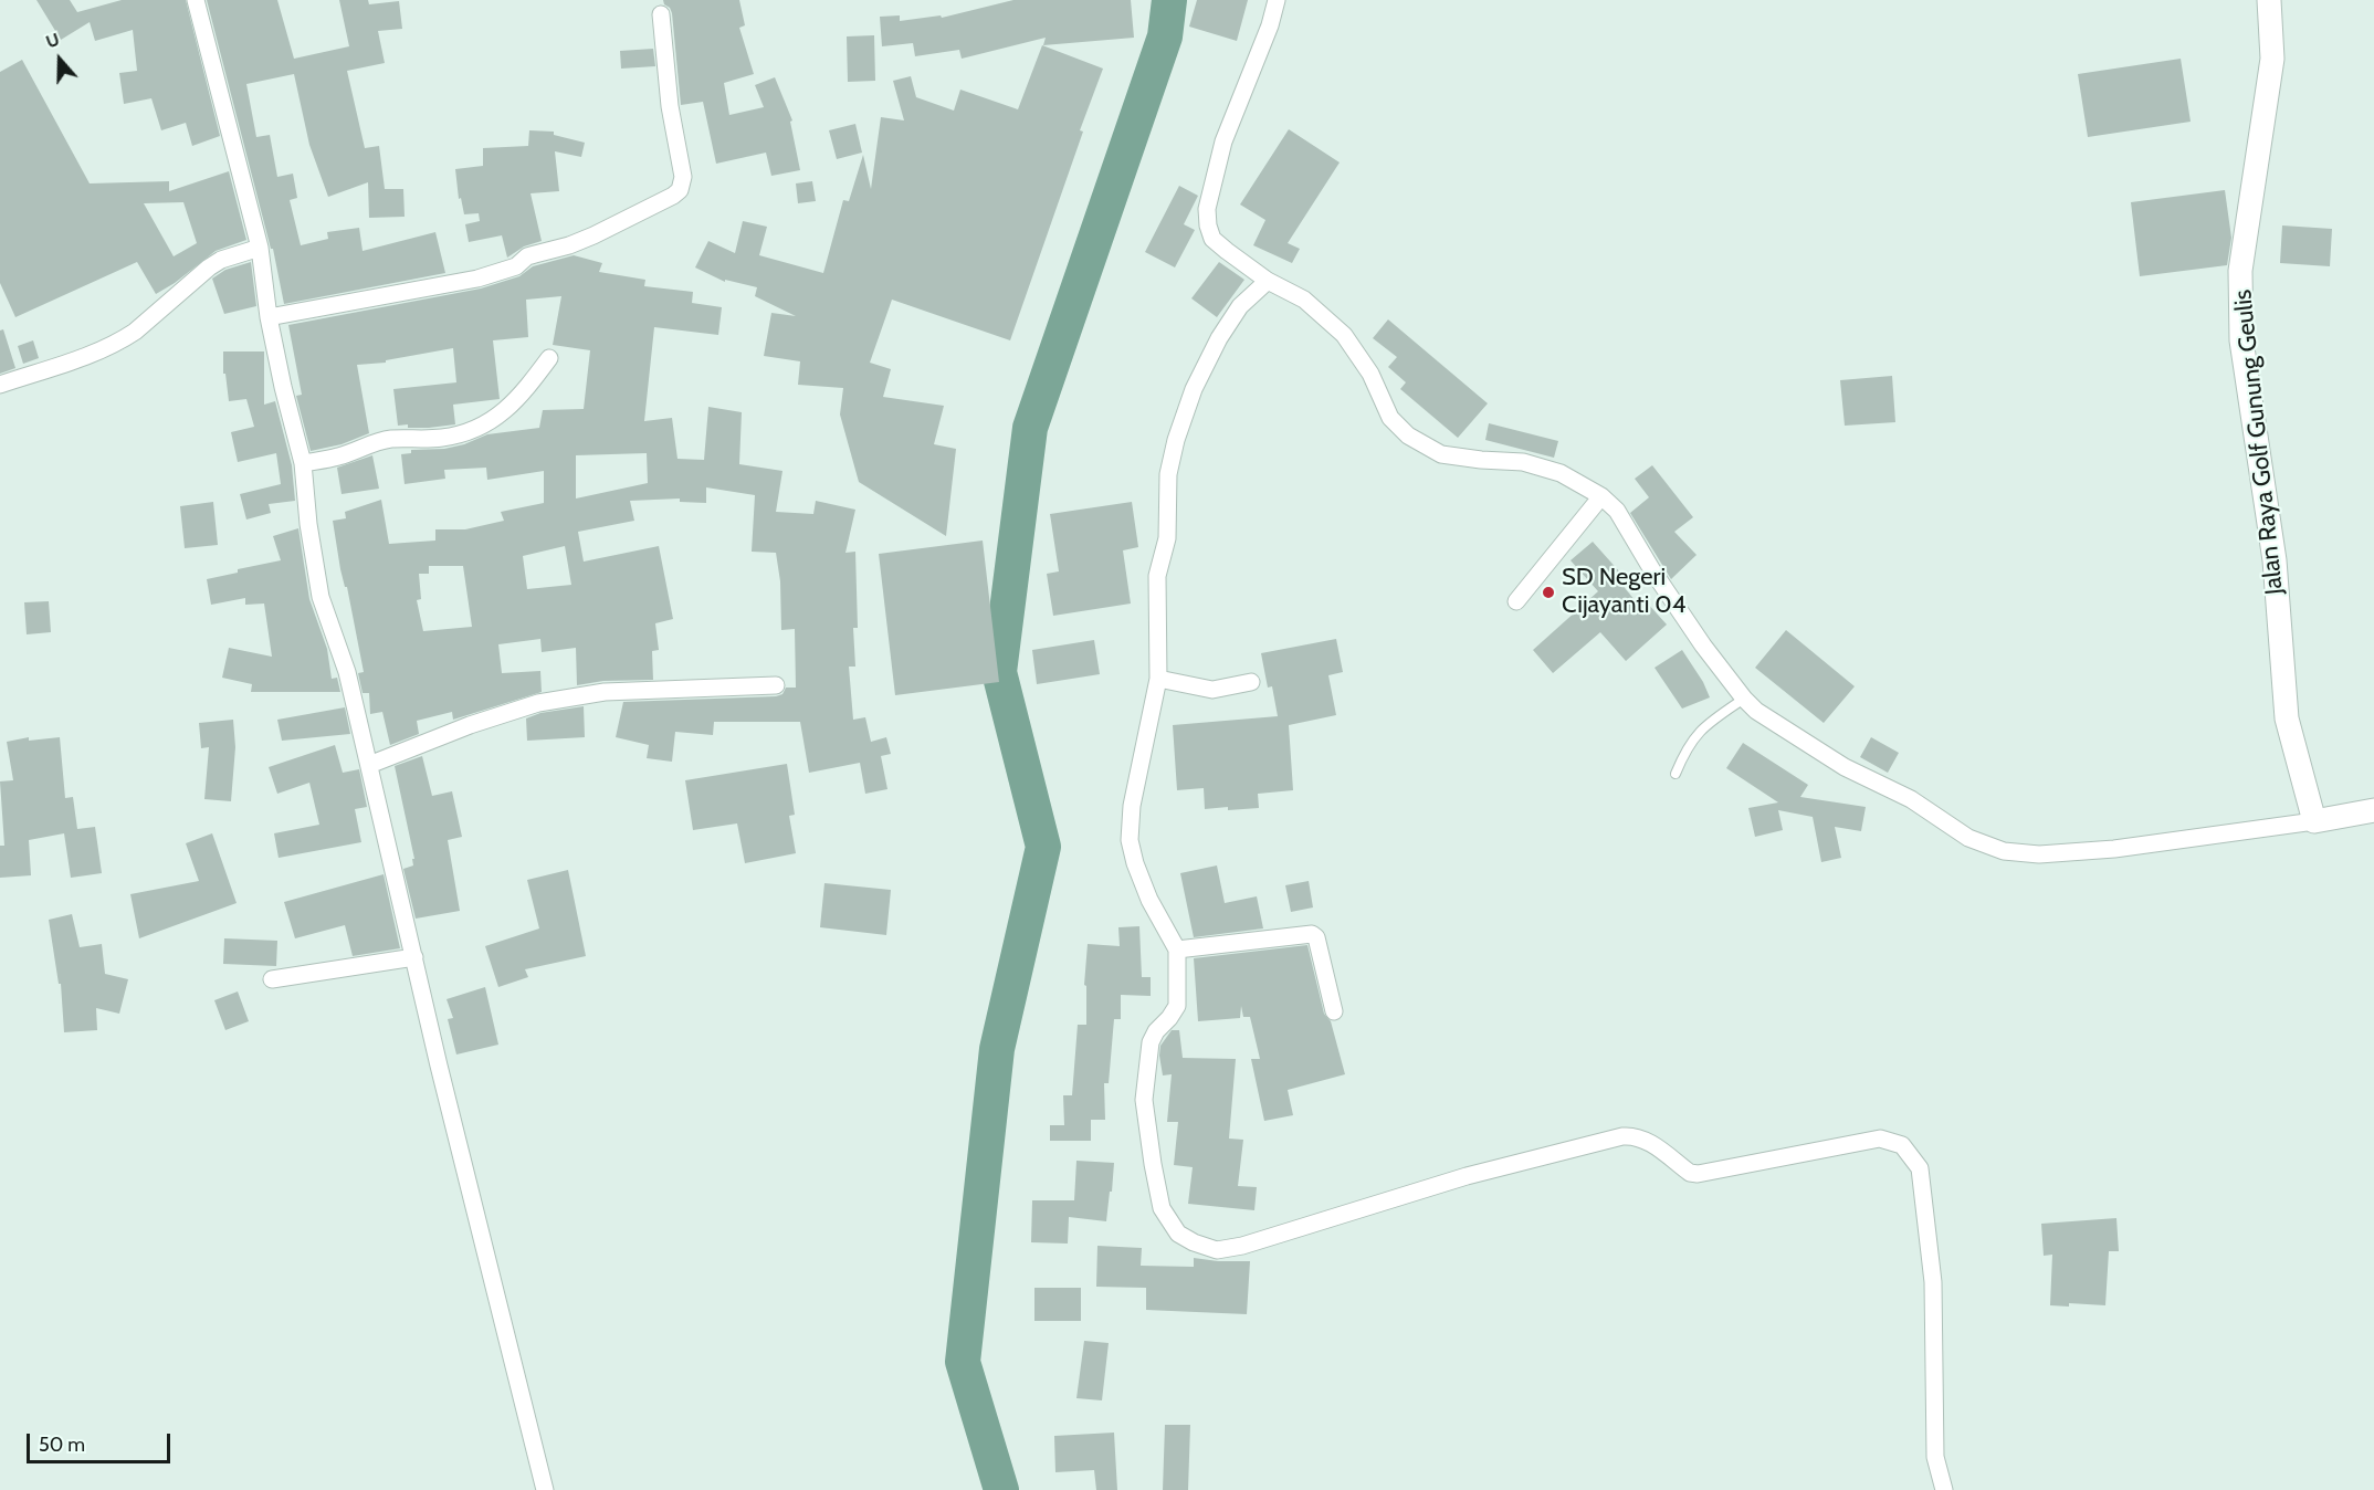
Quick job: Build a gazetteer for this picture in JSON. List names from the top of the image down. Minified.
{"streets":{"main road":["Jalan Raya Golf Gunung Geulis"]},"places":["SD Negeri Cijayanti 04"],"scale_bar":"50 m","north":"top"}
